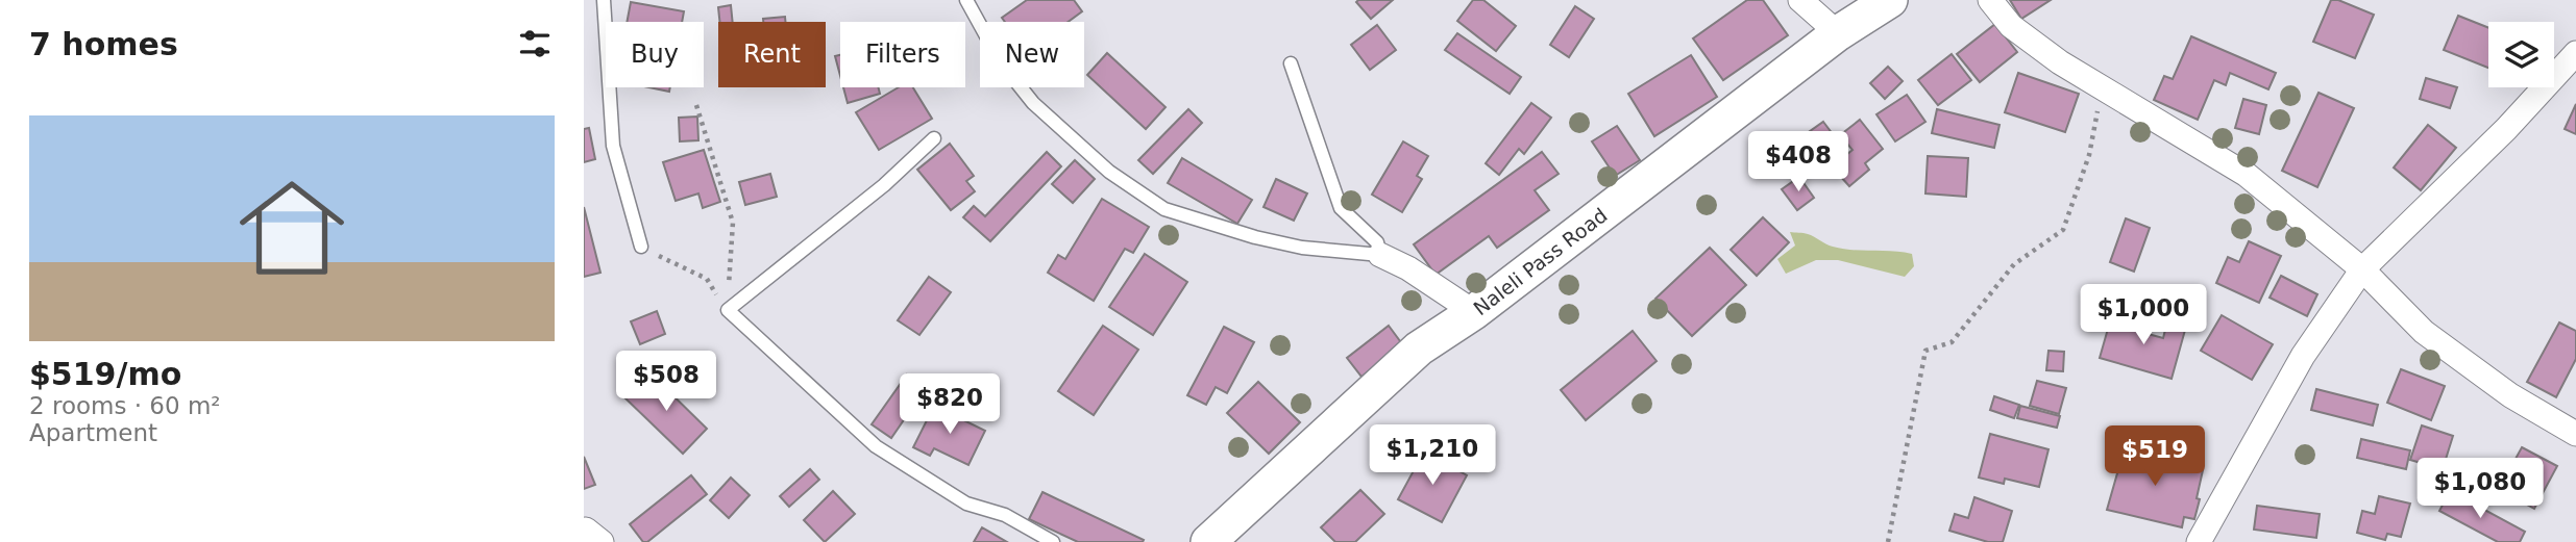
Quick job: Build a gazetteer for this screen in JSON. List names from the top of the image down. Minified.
{"streets":{"main road":["Naleli Pass Road"]},"page":{"heading":"7 homes","chip":["Buy","Rent","Filters","New"],"list":[{"name":"$519/mo","note":"2 rooms · 60 m² · Apartment"}],"price":["$408","$1,000","$508","$820","$1,210","$519","$1,080"]}}
